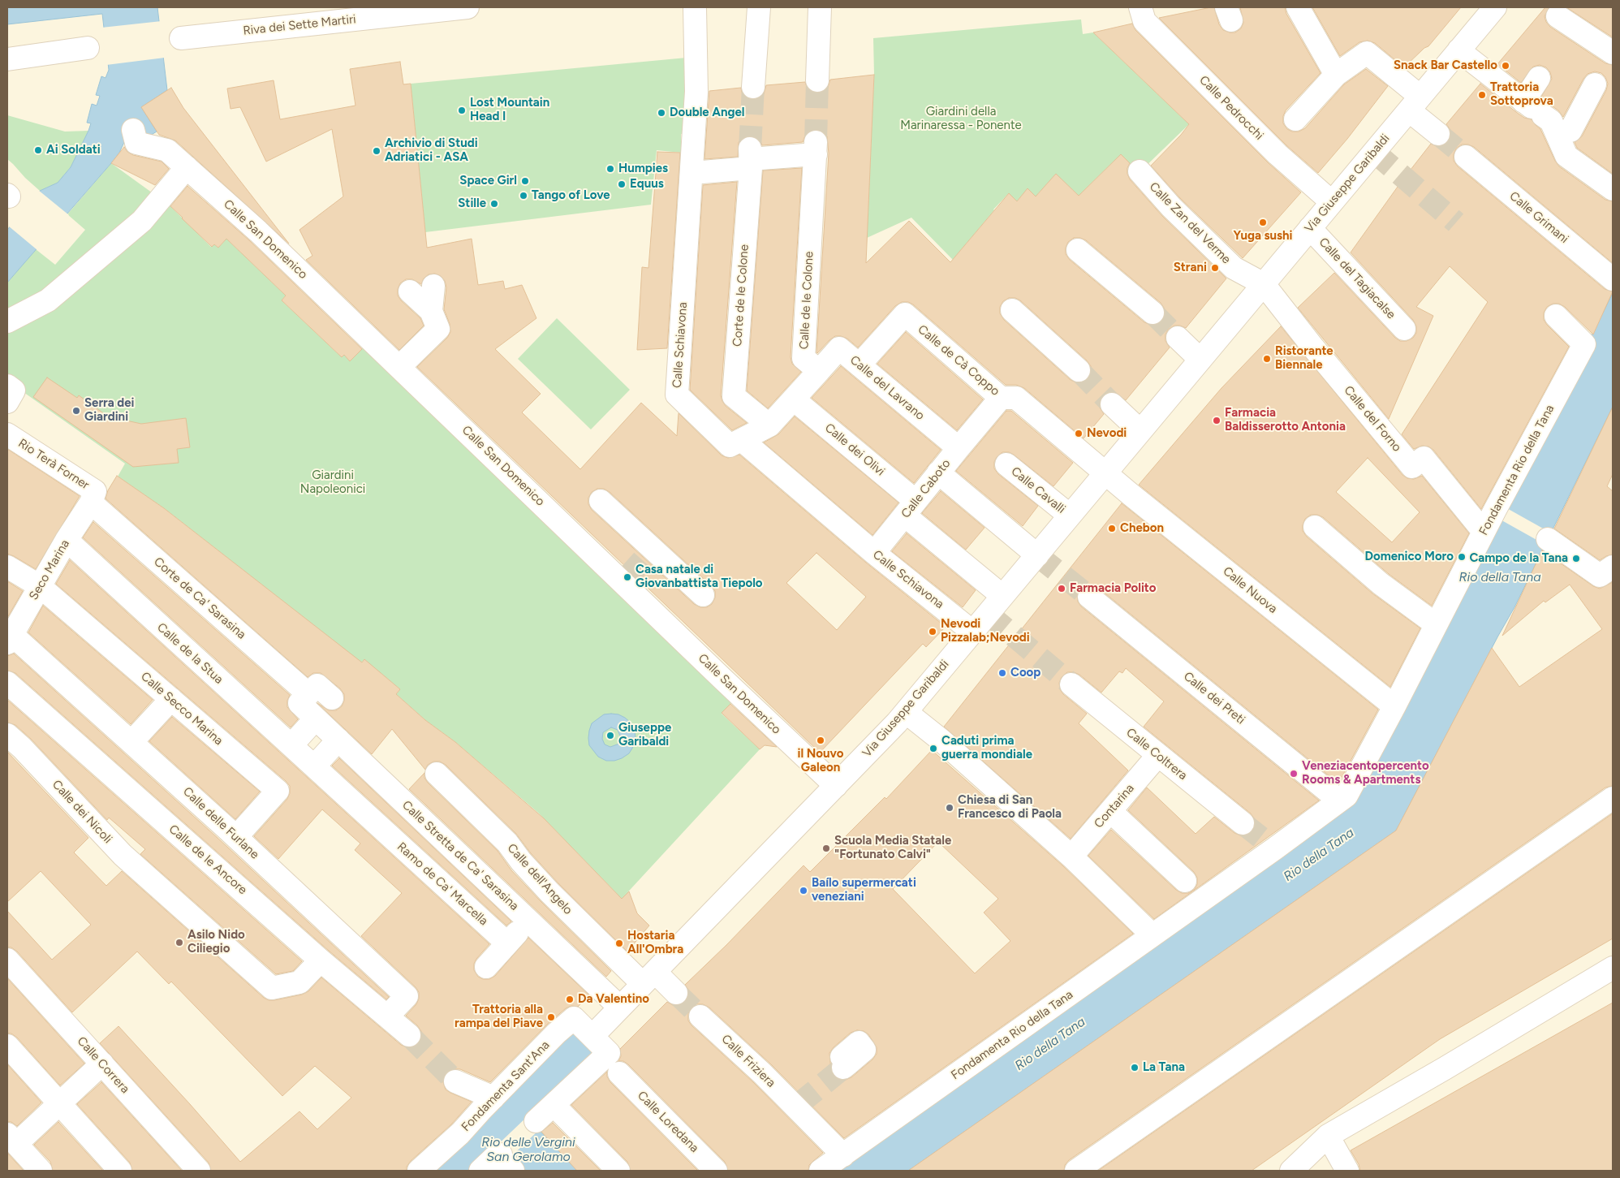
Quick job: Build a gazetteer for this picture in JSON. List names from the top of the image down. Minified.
{"streets":{"street":["Riva dei Sette Martiri","Calle Pedrocchi","Via Giuseppe Garibaldi","Calle Grimani","Calle Zan del Verme","Calle San Domenico","Calle del Tagiacalse","Corte de le Colone","Calle de le Colone","Calle Schiavona","Calle de Cà Coppo","Calle del Lavrano","Calle del Forno","Calle dei Olivi","Rio Terà Forner","Fondamenta Rio della Tana","Calle Caboto","Calle Cavalli","Seco Marina","Calle Nuova","Corte de Ca' Sarasina","Calle de la Stua","Calle dei Preti","Calle Secco Marina","Calle Coltrera","Contarina","Calle dei Nicoli","Calle delle Furlane","Calle Stretta de Ca' Sarasina","Calle de le Ancore","Calle dell'Angelo","Ramo de Ca' Marcella","Calle Friziera","Calle Correra","Fondamenta Sant'Ana","Calle Loredana"]},"crossings":[["Calle Pedrocchi","Via Giuseppe Garibaldi"],["Via Giuseppe Garibaldi","Calle Zan del Verme"],["Via Giuseppe Garibaldi","Calle San Domenico"],["Via Giuseppe Garibaldi","Calle del Tagiacalse"],["Via Giuseppe Garibaldi","Calle Schiavona"],["Via Giuseppe Garibaldi","Calle de Cà Coppo"],["Via Giuseppe Garibaldi","Calle del Forno"],["Via Giuseppe Garibaldi","Calle dei Olivi"],["Via Giuseppe Garibaldi","Calle Cavalli"],["Via Giuseppe Garibaldi","Calle Nuova"],["Via Giuseppe Garibaldi","Calle Stretta de Ca' Sarasina"],["Via Giuseppe Garibaldi","Calle dell'Angelo"],["Via Giuseppe Garibaldi","Fondamenta Sant'Ana"],["Calle Zan del Verme","Calle del Forno"],["Corte de le Colone","Calle de le Colone"],["Calle de le Colone","Calle del Lavrano"],["Calle Schiavona","Calle Caboto"],["Calle de Cà Coppo","Calle del Lavrano"],["Calle de Cà Coppo","Calle Caboto"],["Calle de Cà Coppo","Calle Nuova"],["Calle del Lavrano","Calle Caboto"],["Calle del Forno","Fondamenta Rio della Tana"],["Calle dei Olivi","Calle Caboto"],["Rio Terà Forner","Seco Marina"],["Rio Terà Forner","Corte de Ca' Sarasina"],["Fondamenta Rio della Tana","Calle Nuova"],["Fondamenta Rio della Tana","Calle dei Preti"],["Fondamenta Rio della Tana","Calle Friziera"],["Seco Marina","Corte de Ca' Sarasina"],["Seco Marina","Calle de la Stua"],["Seco Marina","Calle Secco Marina"],["Seco Marina","Calle delle Furlane"],["Corte de Ca' Sarasina","Calle Stretta de Ca' Sarasina"],["Calle de la Stua","Ramo de Ca' Marcella"],["Calle Secco Marina","Calle delle Furlane"],["Calle Coltrera","Contarina"],["Calle dei Nicoli","Calle de le Ancore"],["Calle delle Furlane","Calle de le Ancore"]],"water":["Rio della Tana","Rio delle Vergini San Gerolamo"],"parks":["Giardini della Marinaressa - Ponente","Giardini Napoleonici"],"places":["Snack Bar Castello","Trattoria Sottoprova","Lost Mountain Head I","Double Angel","Ai Soldati","Archivio di Studi Adriatici - ASA","Humpies","Space Girl","Equus","Tango of Love","Stille","Yuga sushi","Strani","Ristorante Biennale","Serra dei Giardini","Farmacia Baldisserotto Antonia","Nevodi","Chebon","Domenico Moro","Campo de la Tana","Casa natale di Giovanbattista Tiepolo","Farmacia Polito","Nevodi Pizzalab;Nevodi","Coop","Giuseppe Garibaldi","il Nouvo Galeon","Caduti prima guerra mondiale","Veneziacentopercento Rooms & Apartments","Chiesa di San Francesco di Paola","Scuola Media Statale \"Fortunato Calvi\"","Baílo supermercati veneziani","Asilo Nido Ciliegio","Hostaria All'Ombra","Da Valentino","Trattoria alla rampa del Piave","La Tana"]}
